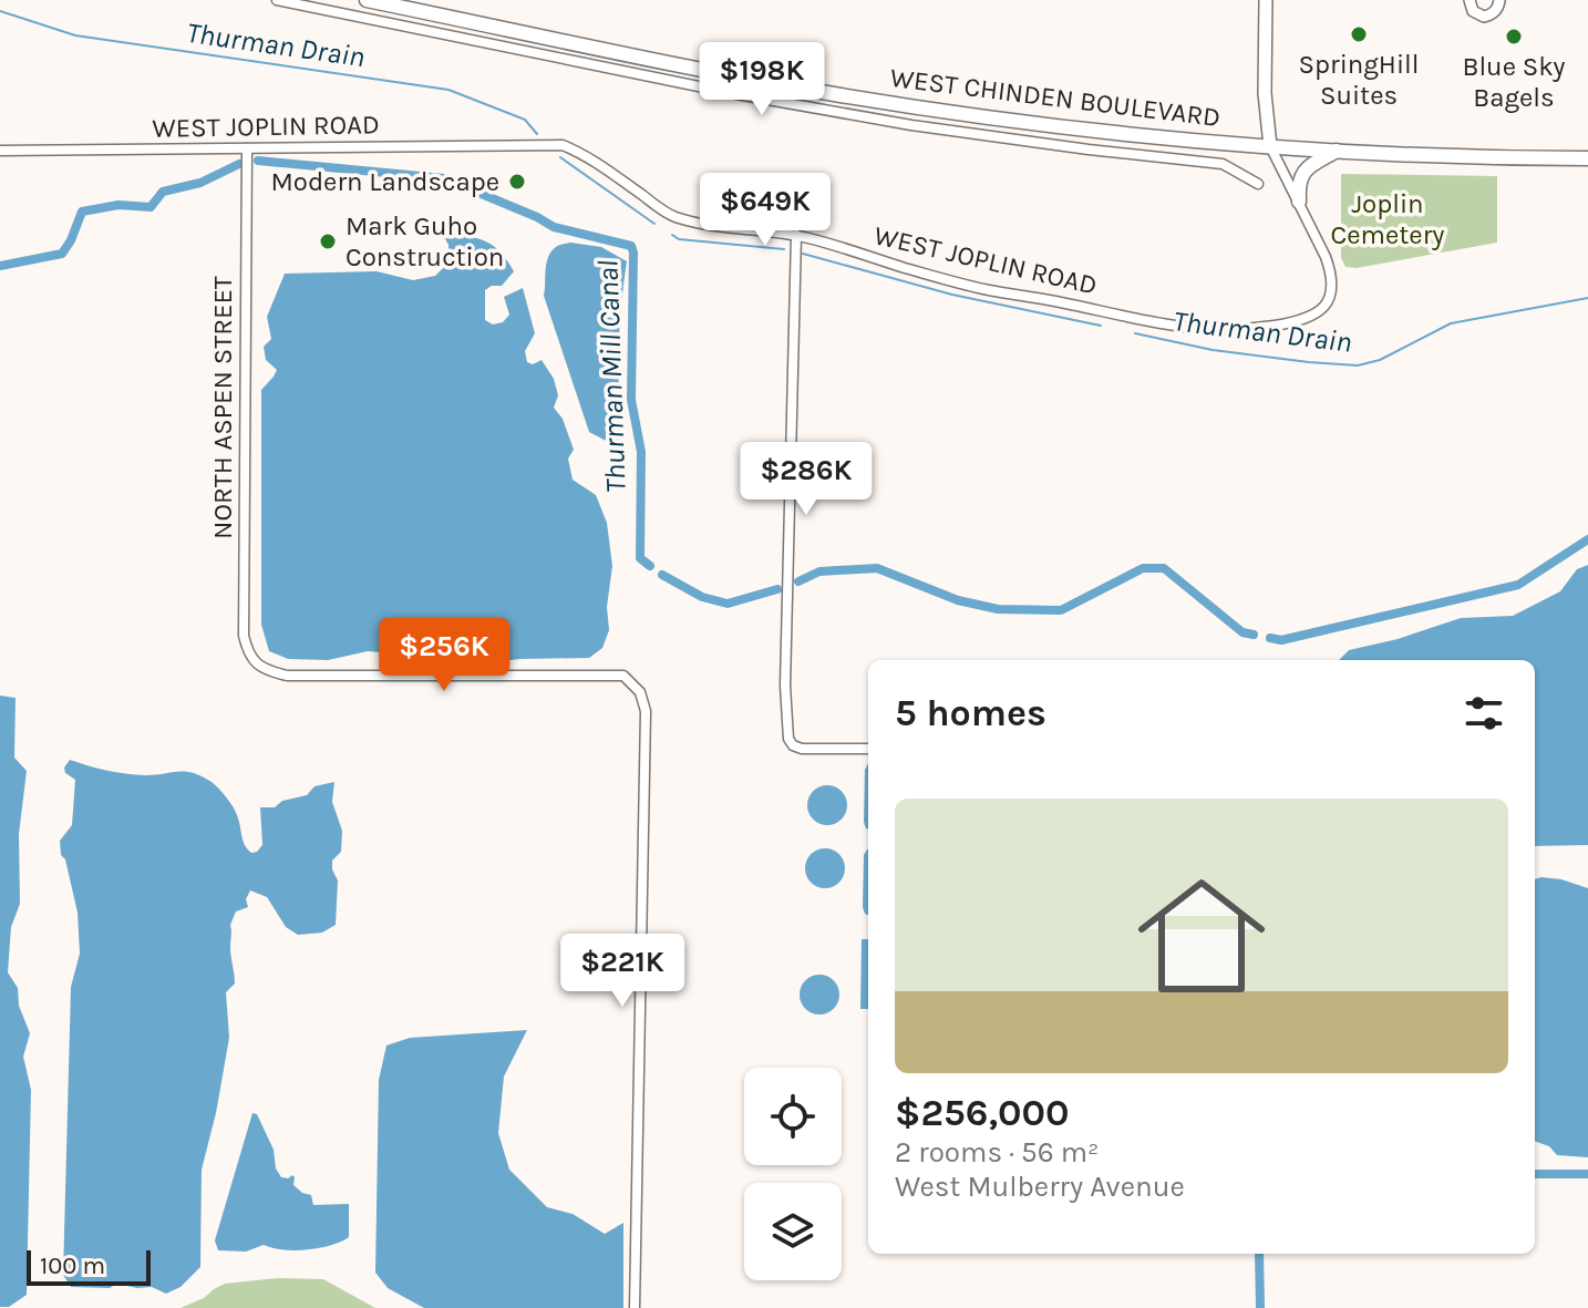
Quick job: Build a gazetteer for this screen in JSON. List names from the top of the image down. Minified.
{"streets":{"main road":["WEST CHINDEN BOULEVARD"],"street":["WEST JOPLIN ROAD","NORTH ASPEN STREET"]},"crossings":[["WEST CHINDEN BOULEVARD","WEST JOPLIN ROAD"],["WEST JOPLIN ROAD","NORTH ASPEN STREET"]],"water":["Thurman Drain","Thurman Mill Canal"],"parks":["Joplin Cemetery"],"places":["SpringHill Suites","Blue Sky Bagels","Modern Landscape","Mark Guho Construction"],"scale_bar":"100 m","page":{"price":["$198K","$649K","$286K","$256K","$221K"],"heading":"5 homes","list":[{"name":"$256,000","note":"2 rooms · 56 m² · West Mulberry Avenue"}],"scale":"100 m"}}
